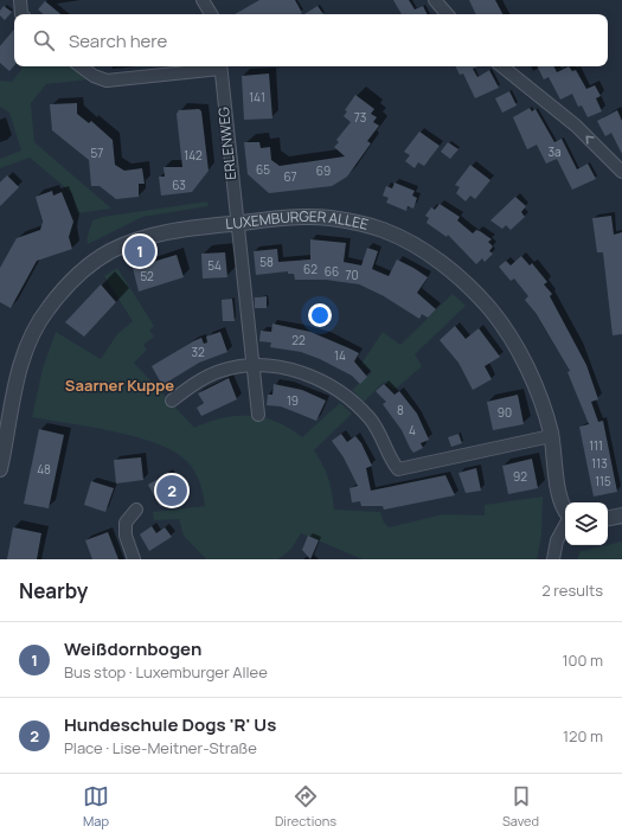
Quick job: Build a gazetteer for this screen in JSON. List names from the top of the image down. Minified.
{"streets":{"street":["ERLENWEG","LUXEMBURGER ALLEE"]},"crossings":[["ERLENWEG","LUXEMBURGER ALLEE"]],"districts":["Saarner Kuppe"],"house_numbers":["141","73","3a","57","142","65","69","67","63","58","54","62","66","70","52","22","32","14","19","8","90","4","111","113","48","92","115"],"page":{"search":"Search here","pins":["1","2"],"heading":["Nearby","2 results"],"list":[{"mark":"1","name":"Weißdornbogen","note":"Bus stop · Luxemburger Allee","value":"100 m"},{"mark":"2","name":"Hundeschule Dogs 'R' Us","note":"Place · Lise-Meitner-Straße","value":"120 m"}],"nav":["Map","Directions","Saved"]}}
